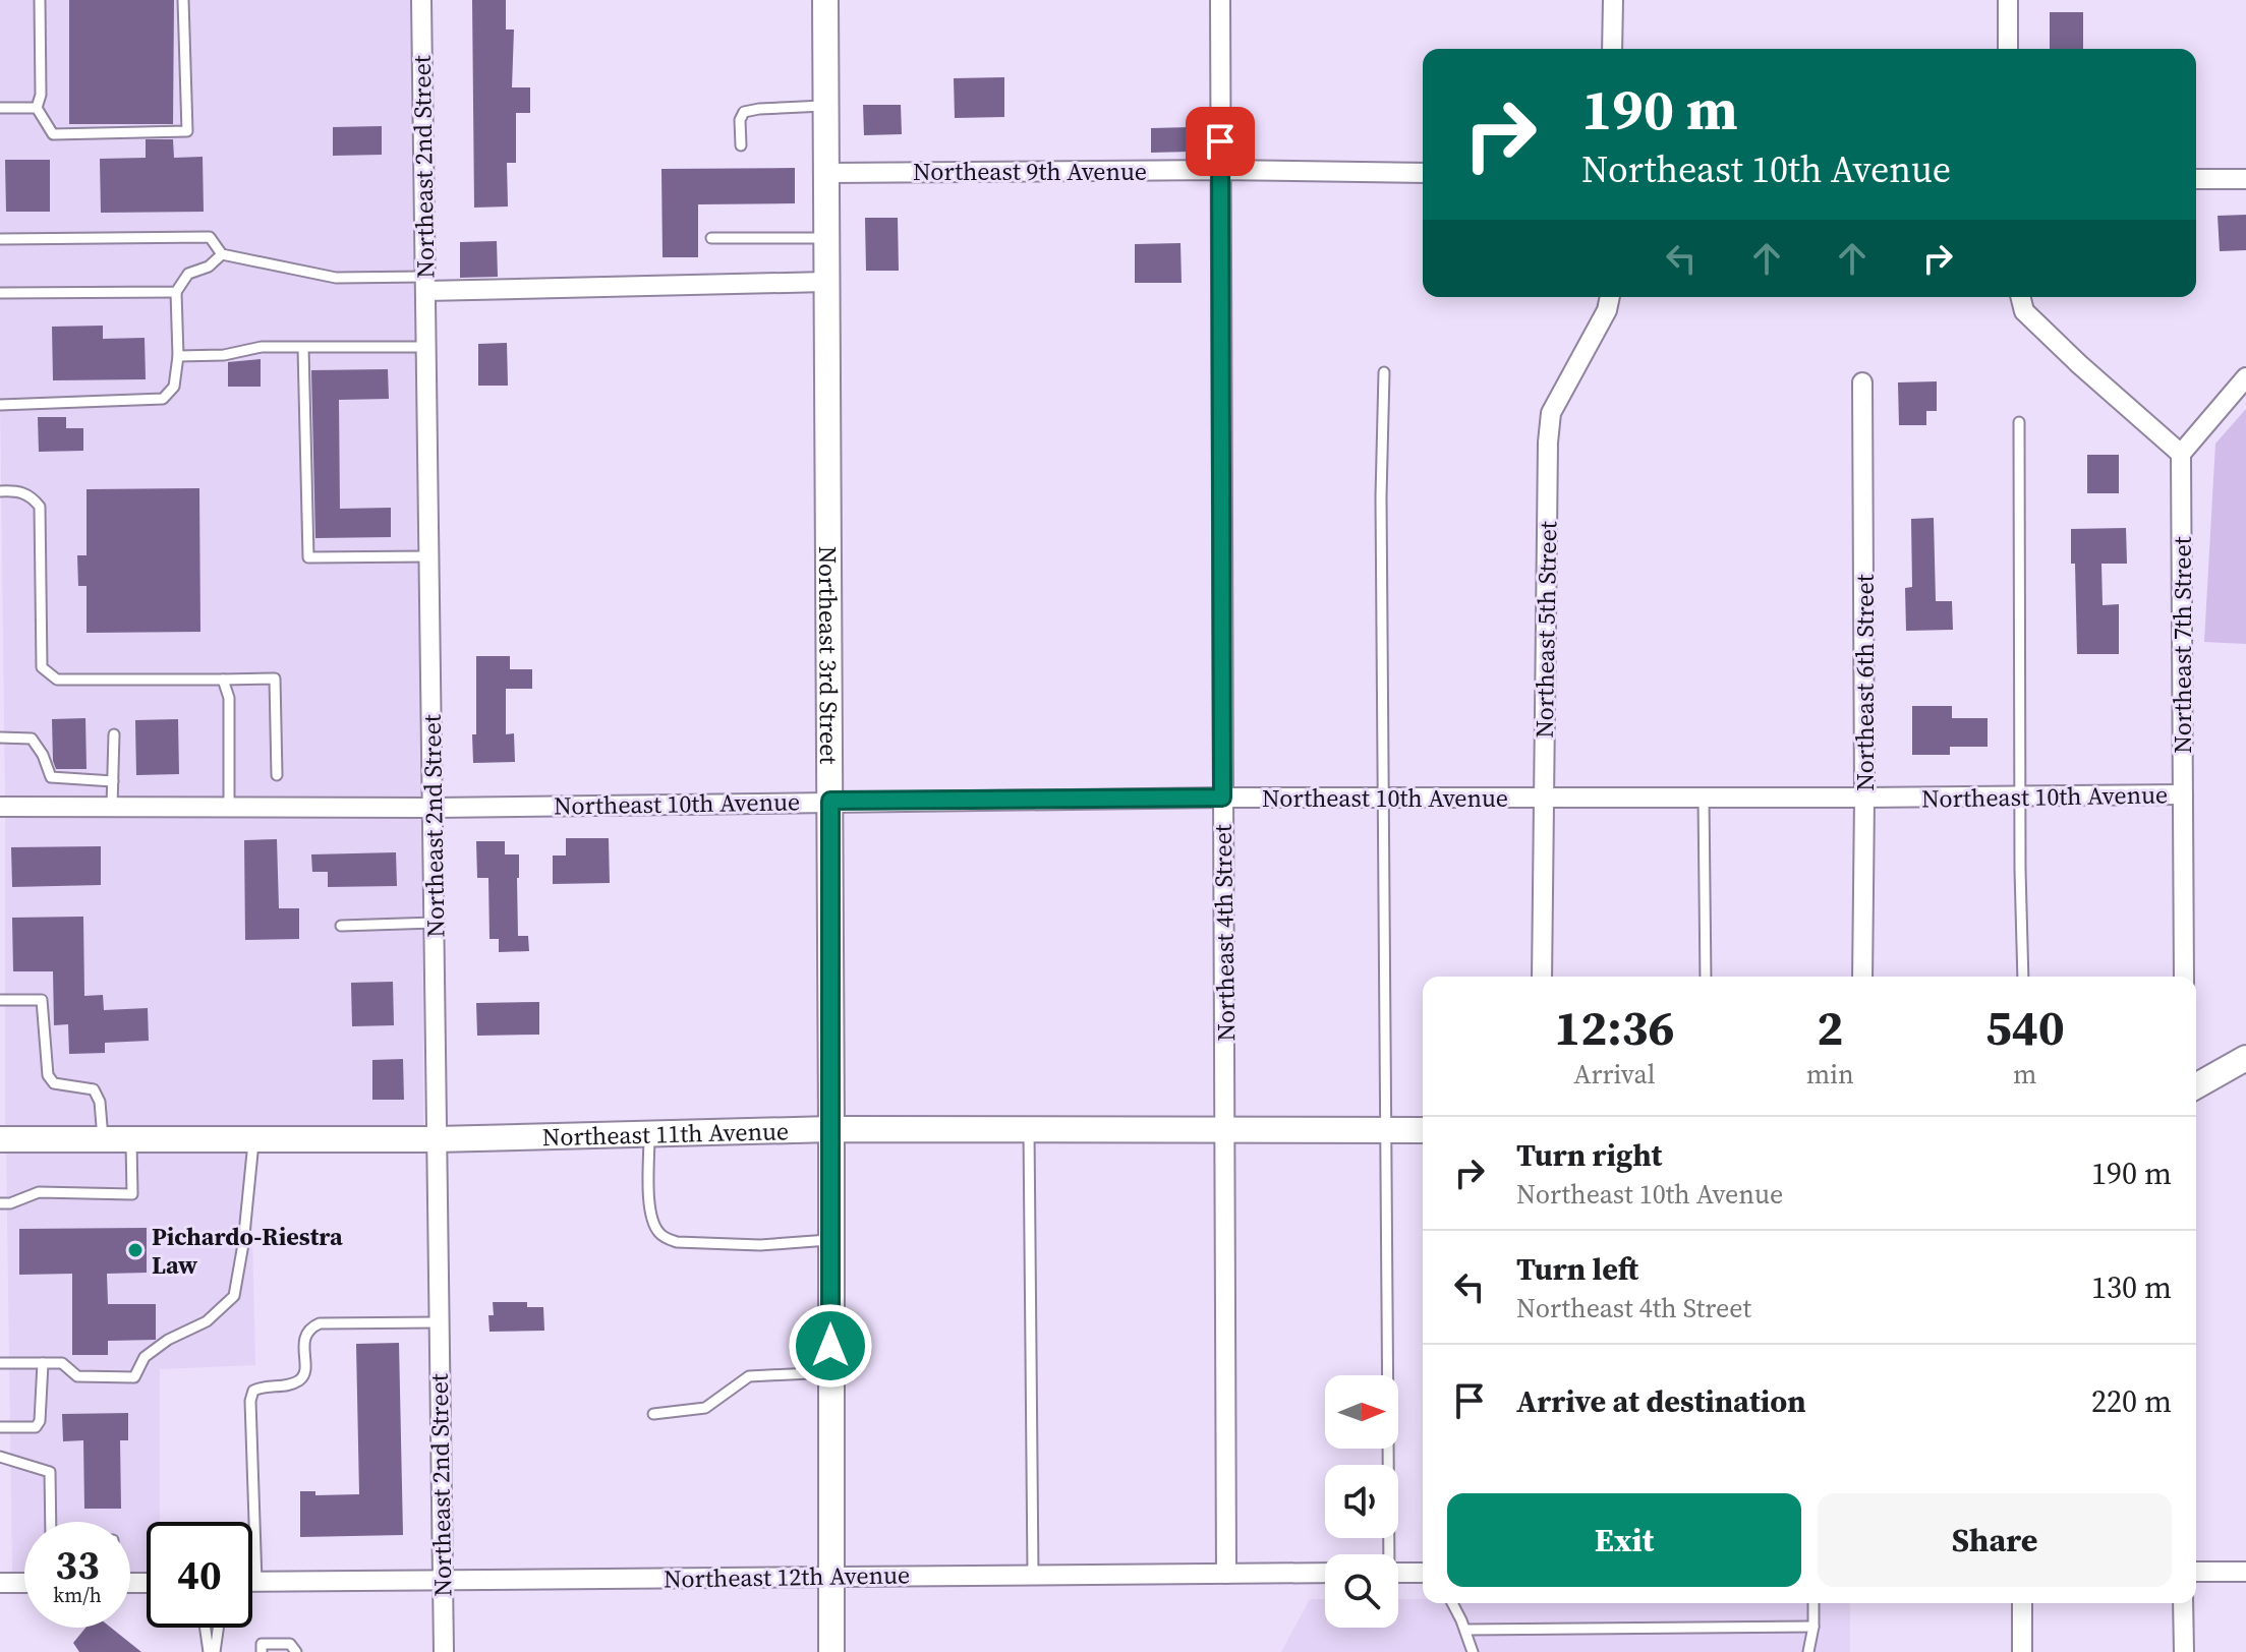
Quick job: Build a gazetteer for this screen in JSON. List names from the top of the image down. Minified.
{"streets":{"street":["Northeast 2nd Street","Northeast 9th Avenue","Northeast 5th Street","Northeast 7th Street","Northeast 3rd Street","Northeast 6th Street","Northeast 10th Avenue","Northeast 4th Street","Northeast 11th Avenue","Northeast 12th Avenue"]},"crossings":[["Northeast 2nd Street","Northeast 10th Avenue"],["Northeast 2nd Street","Northeast 11th Avenue"],["Northeast 2nd Street","Northeast 12th Avenue"],["Northeast 9th Avenue","Northeast 3rd Street"],["Northeast 9th Avenue","Northeast 4th Street"],["Northeast 5th Street","Northeast 10th Avenue"],["Northeast 7th Street","Northeast 10th Avenue"],["Northeast 3rd Street","Northeast 10th Avenue"],["Northeast 3rd Street","Northeast 11th Avenue"],["Northeast 3rd Street","Northeast 12th Avenue"],["Northeast 6th Street","Northeast 10th Avenue"],["Northeast 10th Avenue","Northeast 4th Street"],["Northeast 4th Street","Northeast 11th Avenue"],["Northeast 4th Street","Northeast 12th Avenue"]],"places":["Pichardo-Riestra Law"],"north":"right","page":{"turn":["190 m","Northeast 10th Avenue"],"eta":["12:36","Arrival","2","min","540","m"],"list":[{"name":"Turn right","note":"Northeast 10th Avenue","value":"190 m"},{"name":"Turn left","note":"Northeast 4th Street","value":"130 m"},{"name":"Arrive at destination","value":"220 m"}],"buttons":["Exit","Share"],"speed":"33 km/h","limit":"40"}}
